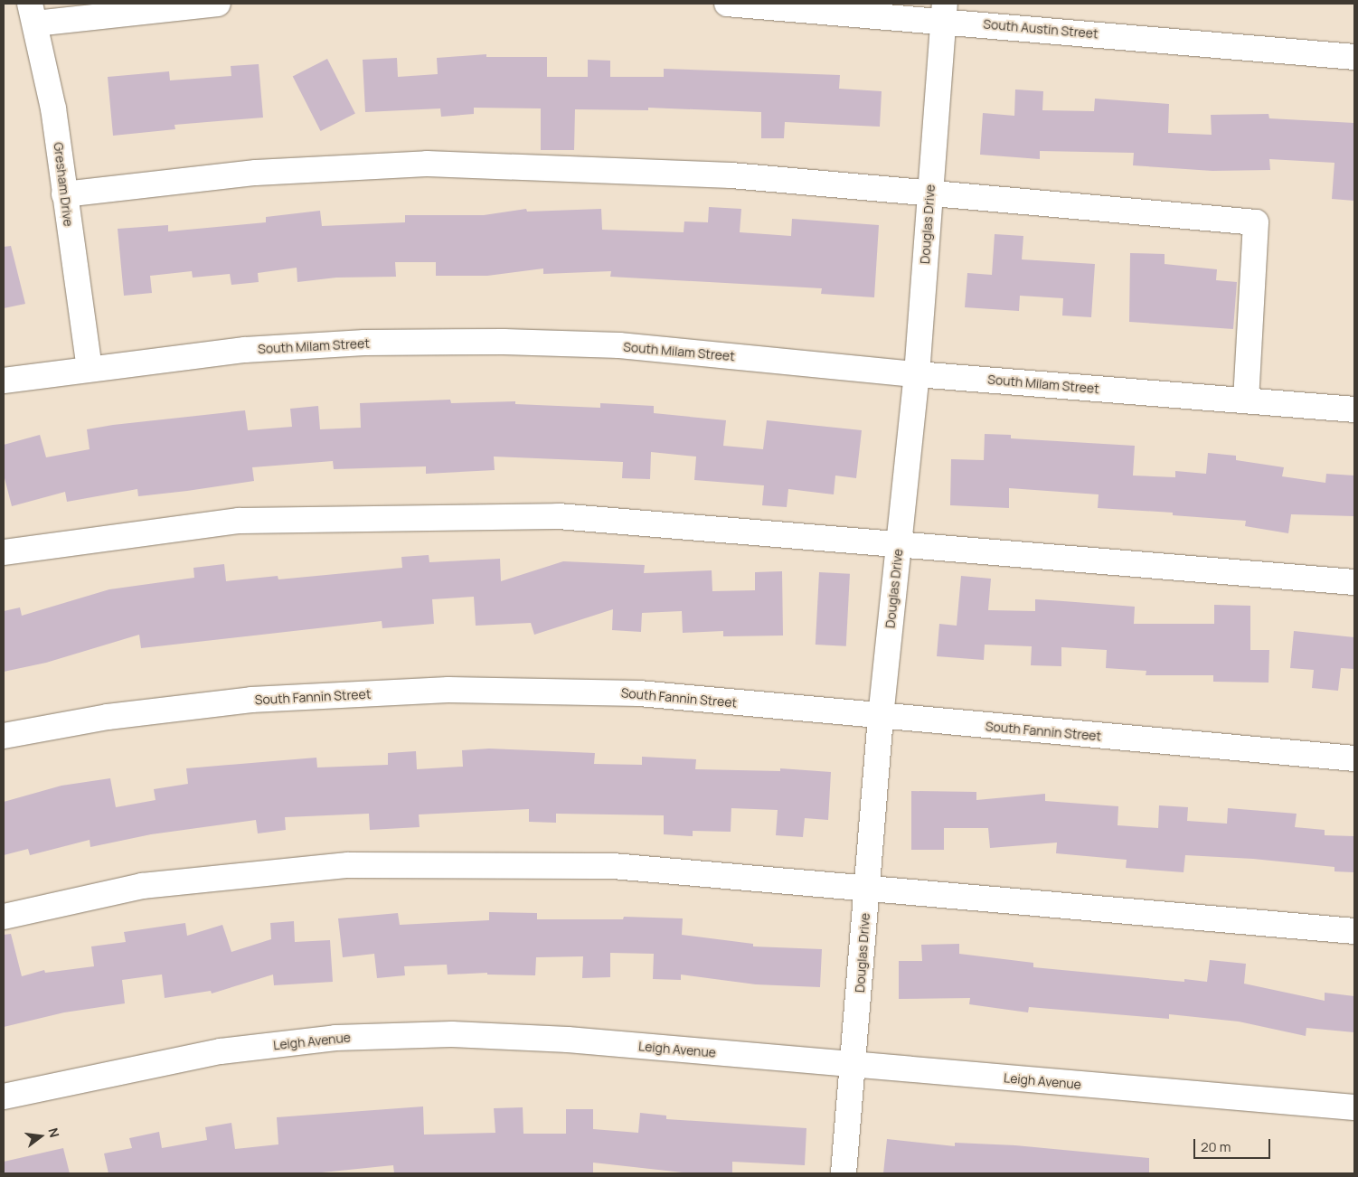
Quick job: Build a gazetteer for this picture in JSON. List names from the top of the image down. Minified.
{"streets":{"street":["South Austin Street","Gresham Drive","Douglas Drive","South Milam Street","South Fannin Street","Leigh Avenue"]},"crossings":[["South Austin Street","Douglas Drive"],["Gresham Drive","South Milam Street"],["Douglas Drive","South Milam Street"],["Douglas Drive","South Fannin Street"],["Douglas Drive","Leigh Avenue"]],"scale_bar":"20 m","north":"right"}
